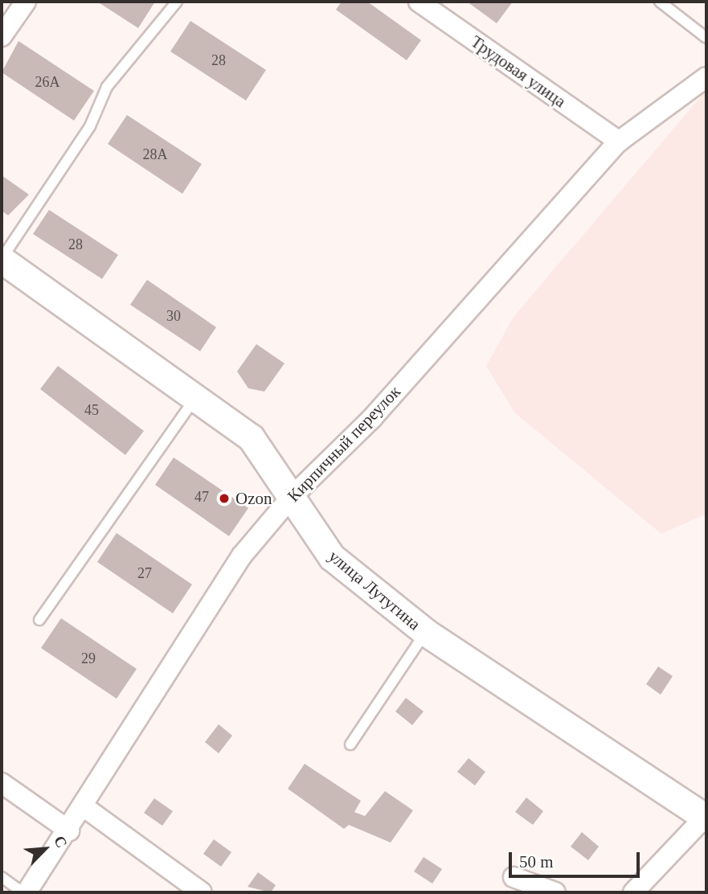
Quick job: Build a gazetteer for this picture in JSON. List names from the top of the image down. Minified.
{"streets":{"main road":["улица Лутугина"],"street":["Трудовая улица","Кирпичный переулок"]},"crossings":[["Трудовая улица","Кирпичный переулок"],["Кирпичный переулок","улица Лутугина"]],"places":["Ozon"],"house_numbers":["28","26А","28А","28","30","45","47","27","29"],"scale_bar":"50 m","north":"top right"}
